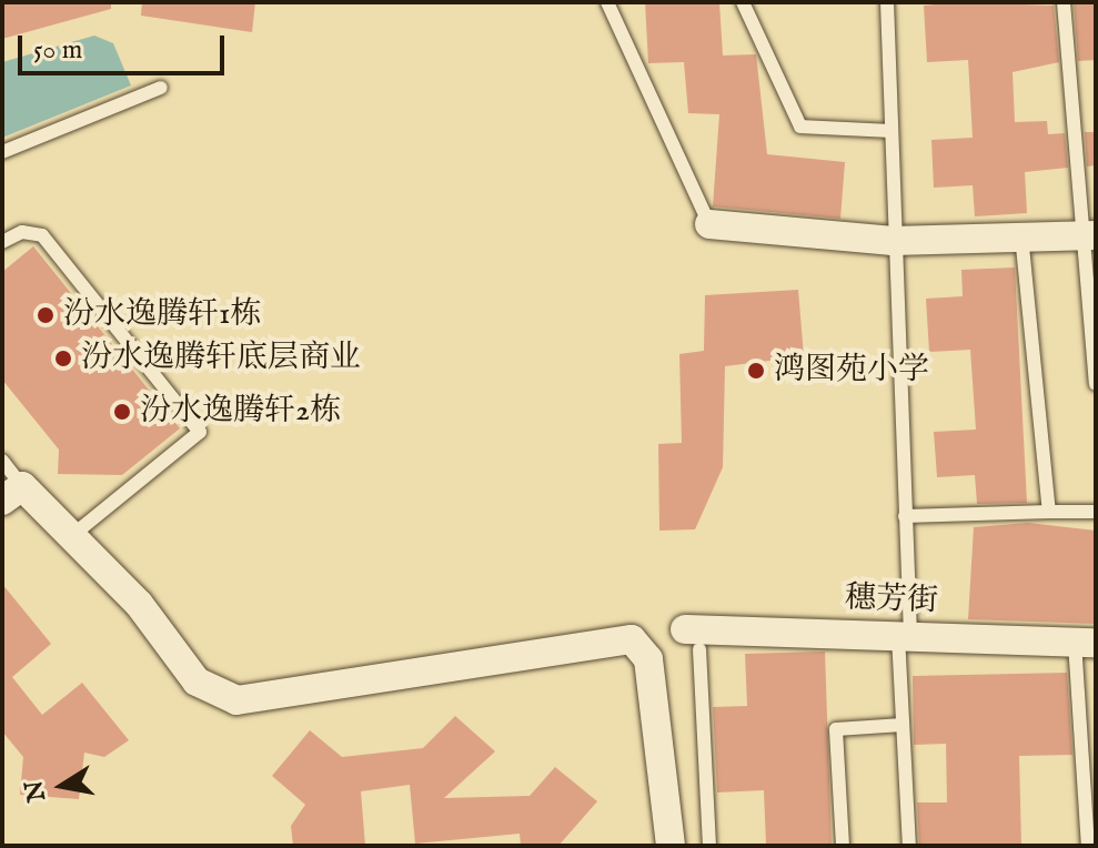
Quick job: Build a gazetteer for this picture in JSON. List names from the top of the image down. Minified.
{"streets":{"street":["穗芳街"]},"places":["汾水逸腾轩1栋","汾水逸腾轩底层商业","鸿图苑小学","汾水逸腾轩2栋"],"scale_bar":"50 m","north":"left"}
